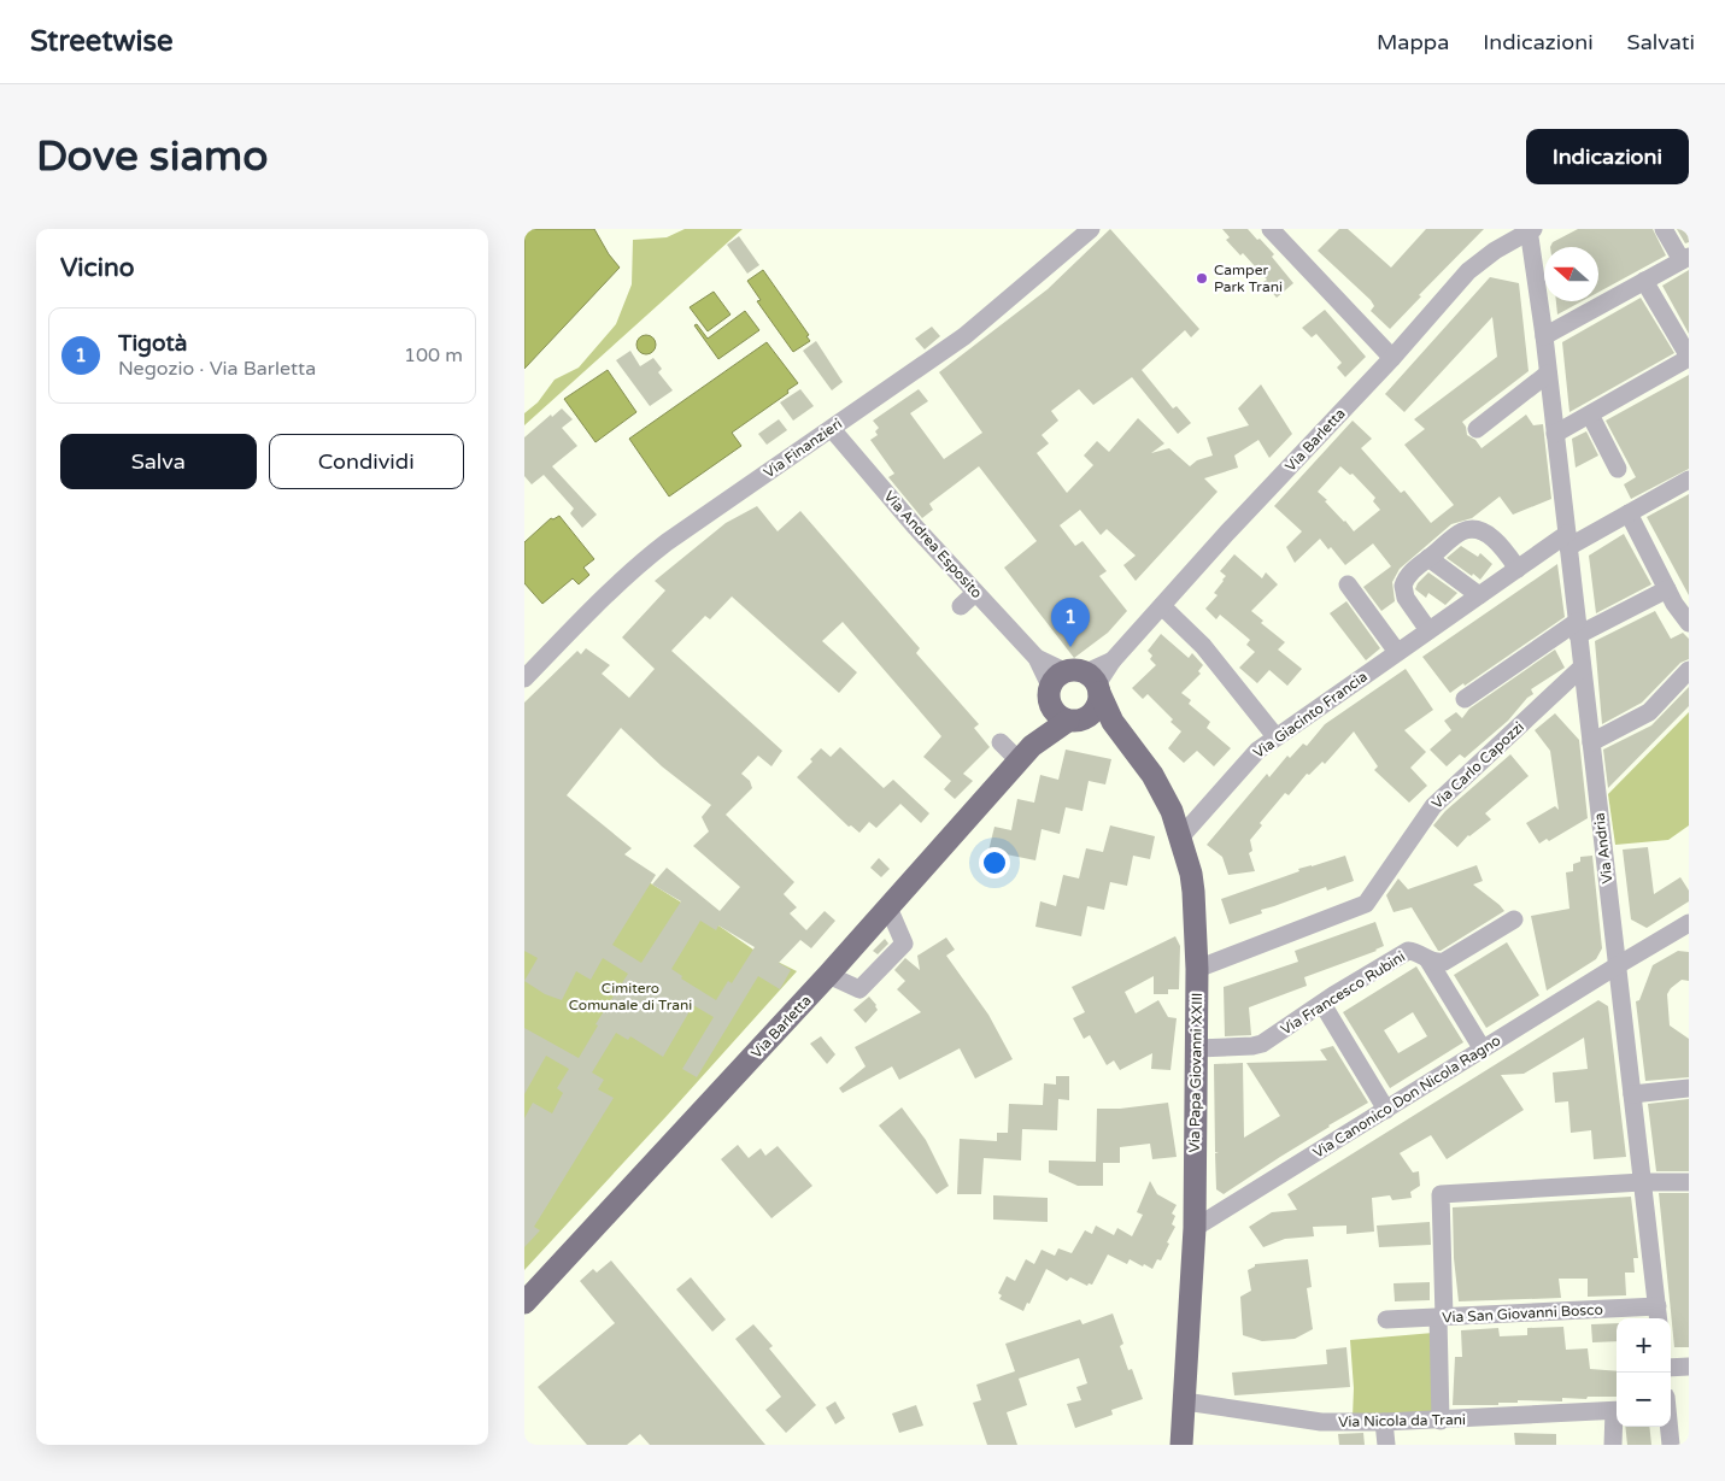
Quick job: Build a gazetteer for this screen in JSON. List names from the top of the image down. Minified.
{"streets":{"main road":["Via Barletta","Via Papa Giovanni XXIII"],"street":["Via Finanzieri","Via Andrea Esposito","Via Giacinto Francia","Via Carlo Capozzi","Via Andria","Via Francesco Rubini","Via Canonico Don Nicola Ragno","Via San Giovanni Bosco","Via Nicola da Trani"]},"crossings":[["Via Barletta","Via Andrea Esposito"],["Via Barletta","Via Andria"],["Via Barletta","Via Papa Giovanni XXIII"],["Via Finanzieri","Via Andrea Esposito"],["Via Andrea Esposito","Via Papa Giovanni XXIII"],["Via Giacinto Francia","Via Andria"],["Via Giacinto Francia","Via Papa Giovanni XXIII"],["Via Carlo Capozzi","Via Andria"],["Via Carlo Capozzi","Via Papa Giovanni XXIII"],["Via Andria","Via Canonico Don Nicola Ragno"],["Via Andria","Via San Giovanni Bosco"],["Via Francesco Rubini","Via Papa Giovanni XXIII"],["Via Papa Giovanni XXIII","Via Canonico Don Nicola Ragno"],["Via Papa Giovanni XXIII","Via Nicola da Trani"]],"parks":["Cimitero Comunale di Trani"],"places":["Camper Park Trani"],"north":"left","page":{"header":"Streetwise","nav":["Mappa","Indicazioni","Salvati"],"buttons":["Indicazioni",["Salva","Condividi"]],"title":"Dove siamo","heading":"Vicino","list":[{"mark":"1","name":"Tigotà","note":"Negozio · Via Barletta","value":"100 m"}],"pins":"1","map_buttons":["+","−"]}}
